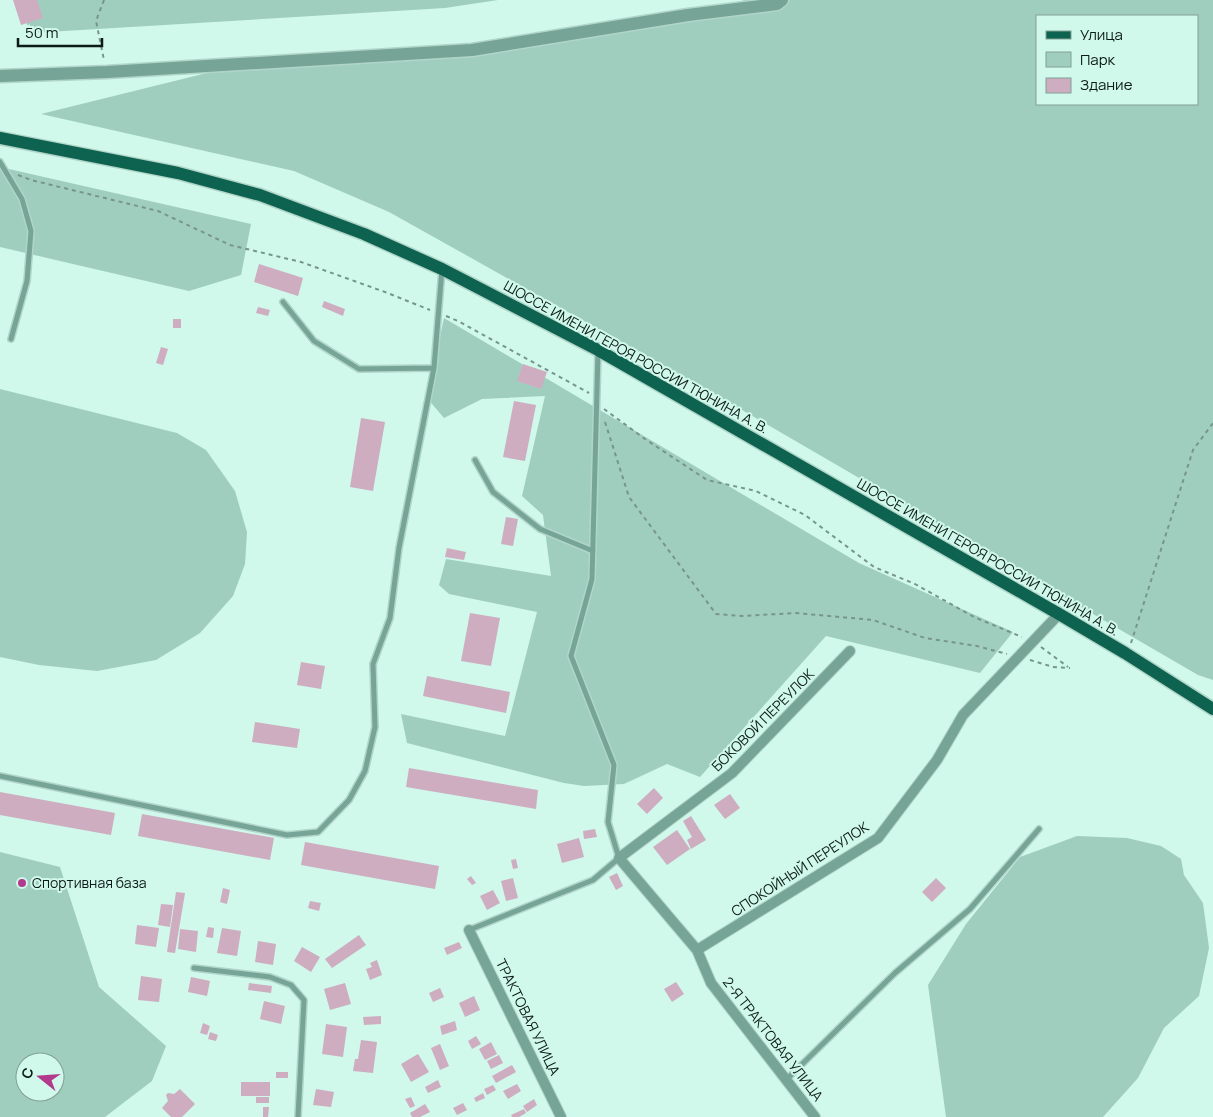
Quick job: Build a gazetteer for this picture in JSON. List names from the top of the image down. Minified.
{"streets":{"main road":["ШОССЕ ИМЕНИ ГЕРОЯ РОССИИ ТЮНИНА А. В."],"street":["БОКОВОЙ ПЕРЕУЛОК","СПОКОЙНЫЙ ПЕРЕУЛОК","ТРАКТОВАЯ УЛИЦА","2-Я ТРАКТОВАЯ УЛИЦА"]},"crossings":[["ШОССЕ ИМЕНИ ГЕРОЯ РОССИИ ТЮНИНА А. В.","СПОКОЙНЫЙ ПЕРЕУЛОК"],["БОКОВОЙ ПЕРЕУЛОК","2-Я ТРАКТОВАЯ УЛИЦА"],["СПОКОЙНЫЙ ПЕРЕУЛОК","2-Я ТРАКТОВАЯ УЛИЦА"]],"places":["Спортивная база"],"legend":["Улица","Парк","Здание"],"scale_bar":"50 m","north":"left"}
